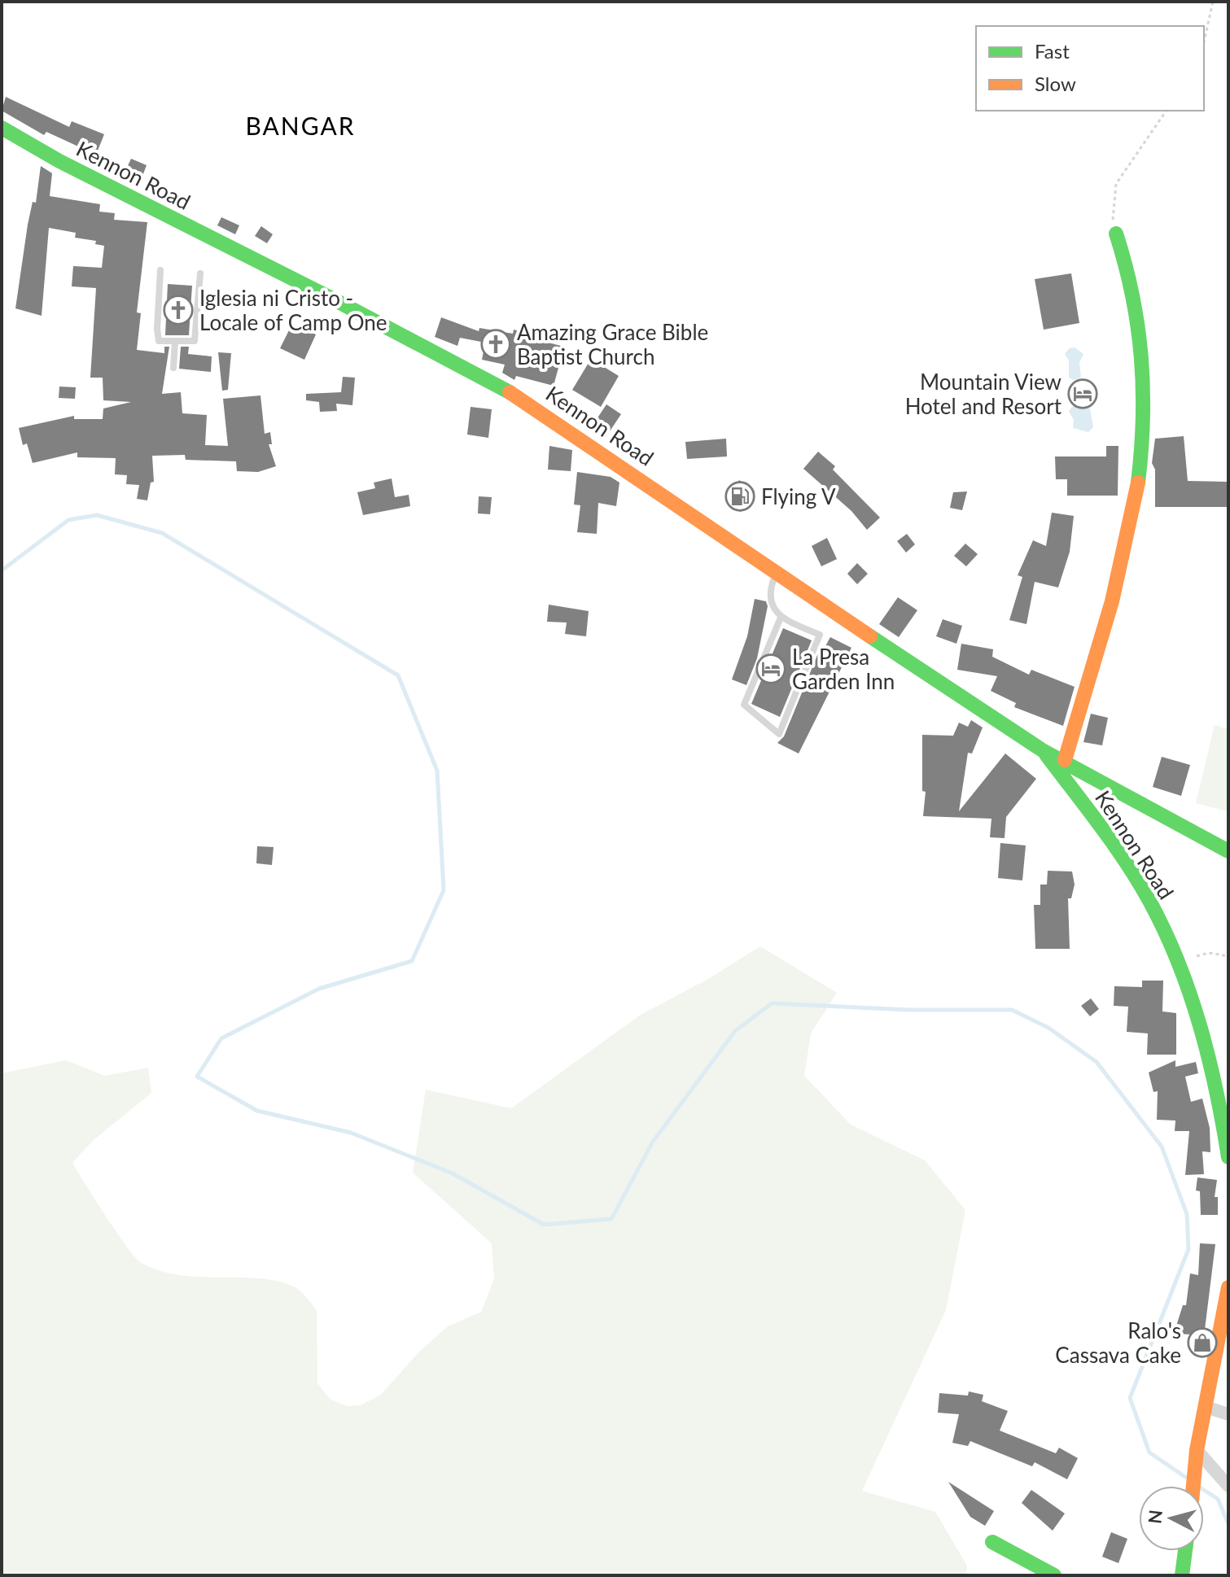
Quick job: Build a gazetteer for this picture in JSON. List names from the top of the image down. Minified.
{"streets":{"main road":["Kennon Road"]},"districts":["BANGAR"],"places":{"church":["Iglesia ni Cristo - Locale of Camp One","Amazing Grace Bible Baptist Church"],"hotel":["Mountain View Hotel and Resort","La Presa Garden Inn"],"fuel station":["Flying V"],"shop":["Ralo's Cassava Cake"]},"legend":["Fast","Slow"],"north":"left"}
